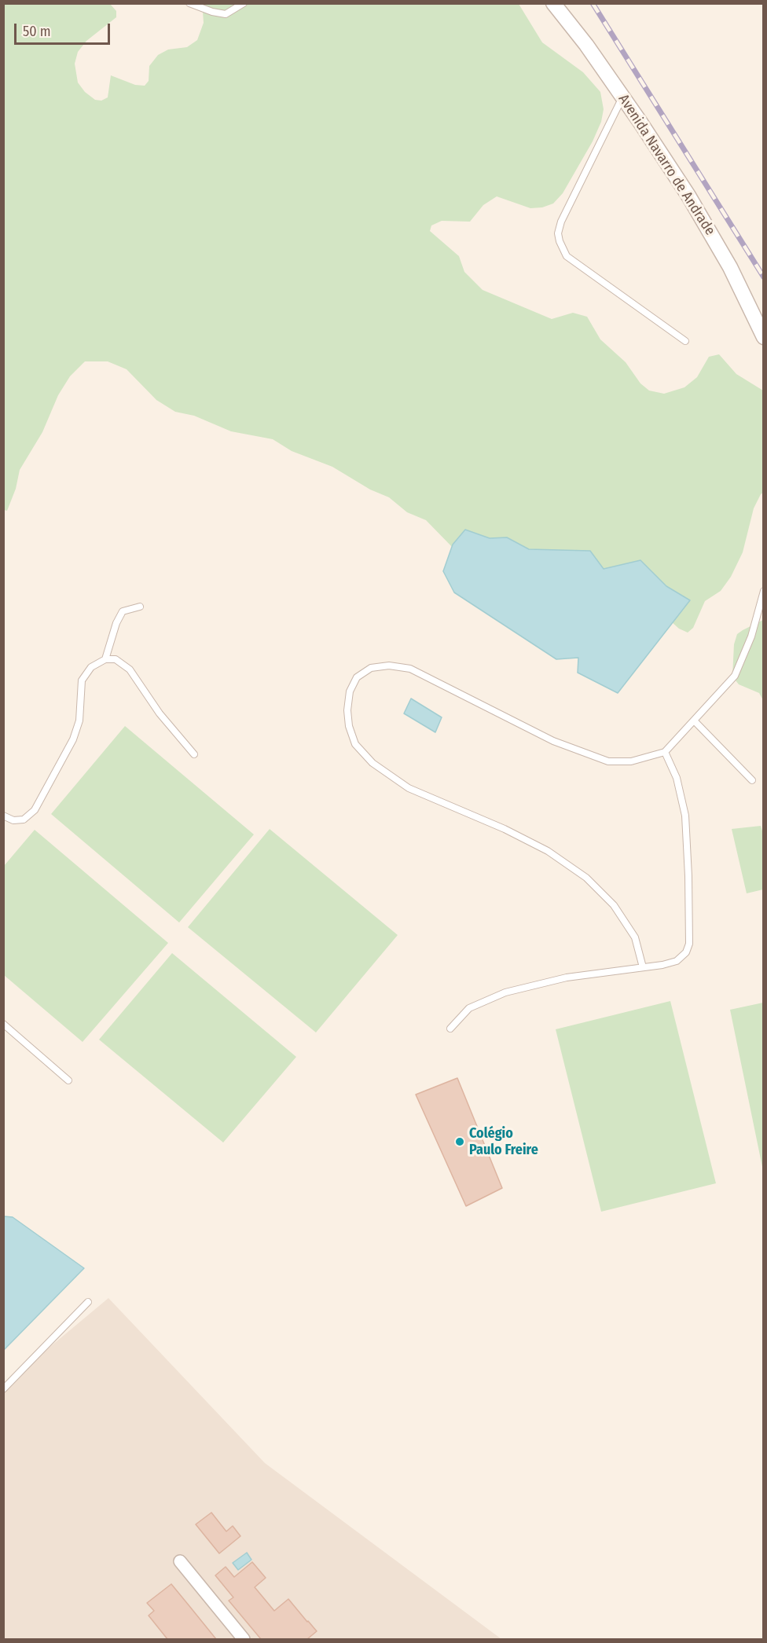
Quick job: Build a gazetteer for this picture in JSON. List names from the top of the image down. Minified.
{"streets":{"street":["Avenida Navarro de Andrade"]},"places":["Colégio Paulo Freire"],"scale_bar":"50 m"}
